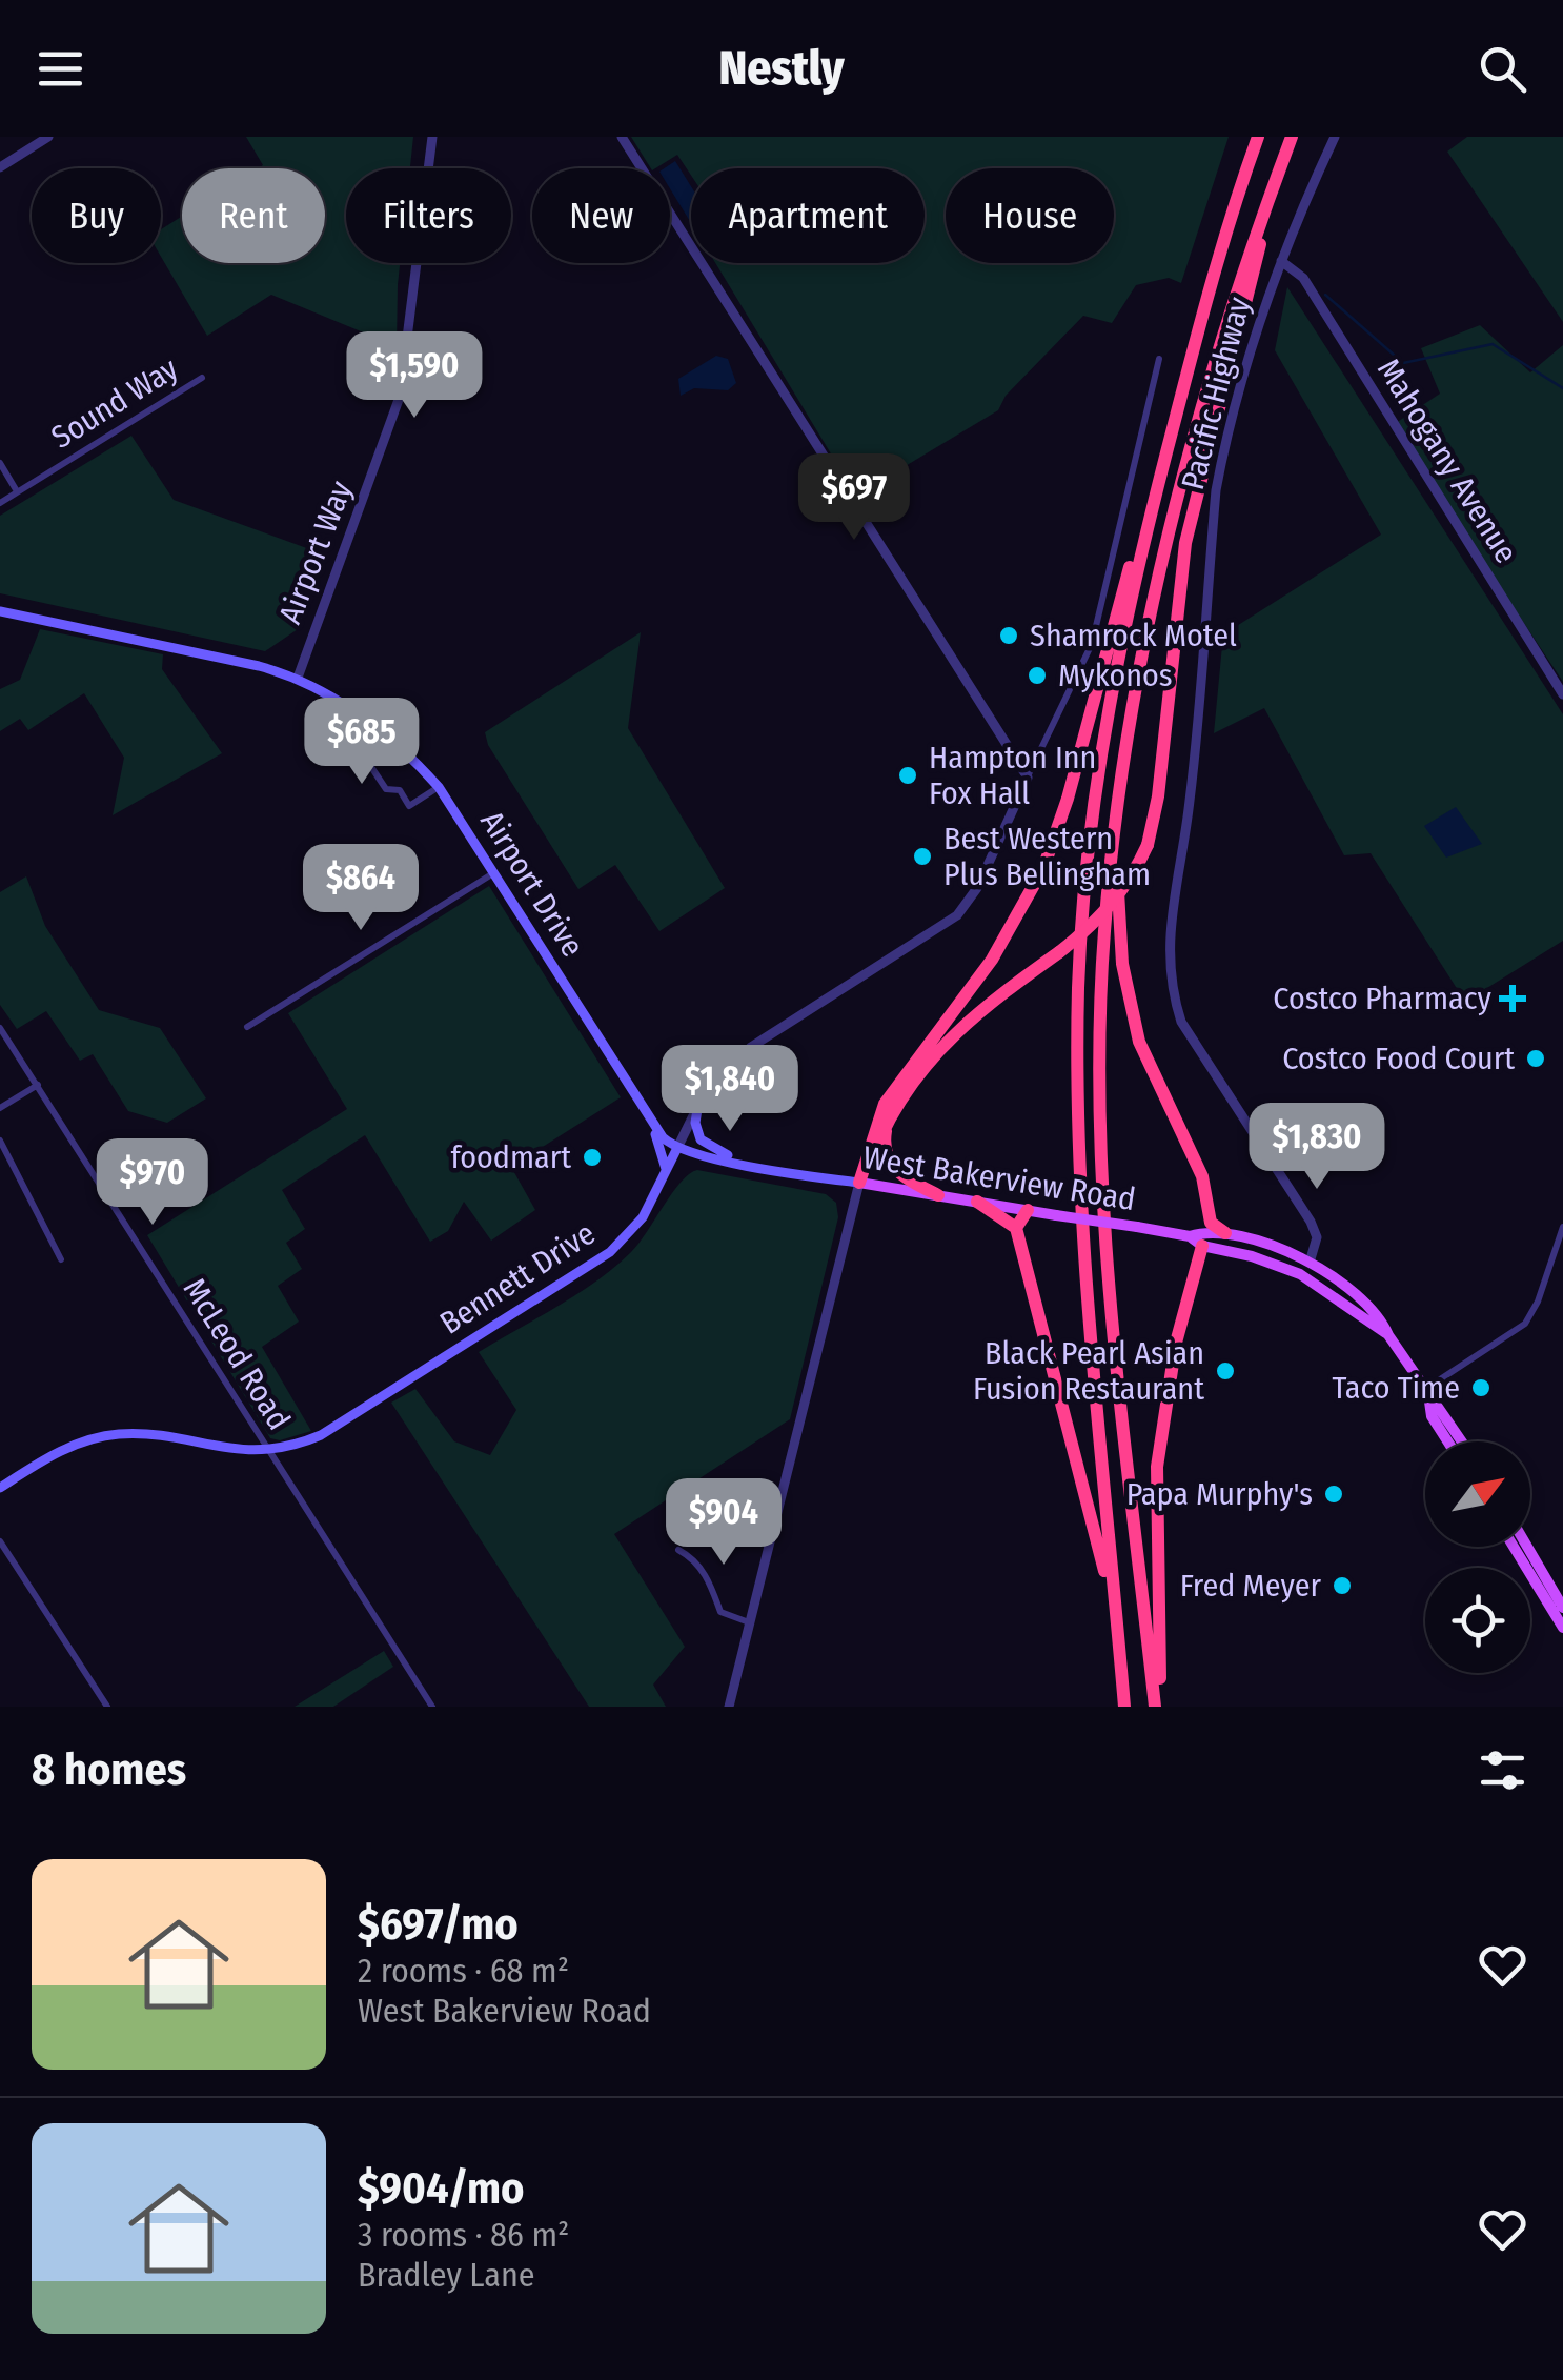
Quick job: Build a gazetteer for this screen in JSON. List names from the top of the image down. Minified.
{"streets":{"main road":["Airport Drive","West Bakerview Road","Bennett Drive"],"street":["Pacific Highway","Sound Way","Mahogany Avenue","Airport Way","McLeod Road"]},"crossings":[["Pacific Highway","Mahogany Avenue"],["Pacific Highway","West Bakerview Road"],["Airport Way","Airport Drive"],["Airport Drive","West Bakerview Road"],["Airport Drive","Bennett Drive"],["West Bakerview Road","Bennett Drive"],["Bennett Drive","McLeod Road"]],"places":{"other":["Shamrock Motel","Mykonos","Hampton Inn Fox Hall","Best Western Plus Bellingham","Costco Food Court","foodmart","Black Pearl Asian Fusion Restaurant","Taco Time","Papa Murphy's","Fred Meyer"],"health":["Costco Pharmacy"]},"north":"top right","page":{"header":"Nestly","chip":["Buy","Rent","Filters","New","Apartment","House"],"price":["$1,590","$697","$685","$864","$1,840","$1,830","$970","$904"],"heading":"8 homes","list":[{"name":"$697/mo","note":"2 rooms · 68 m² · West Bakerview Road"},{"name":"$904/mo","note":"3 rooms · 86 m² · Bradley Lane"}]}}
